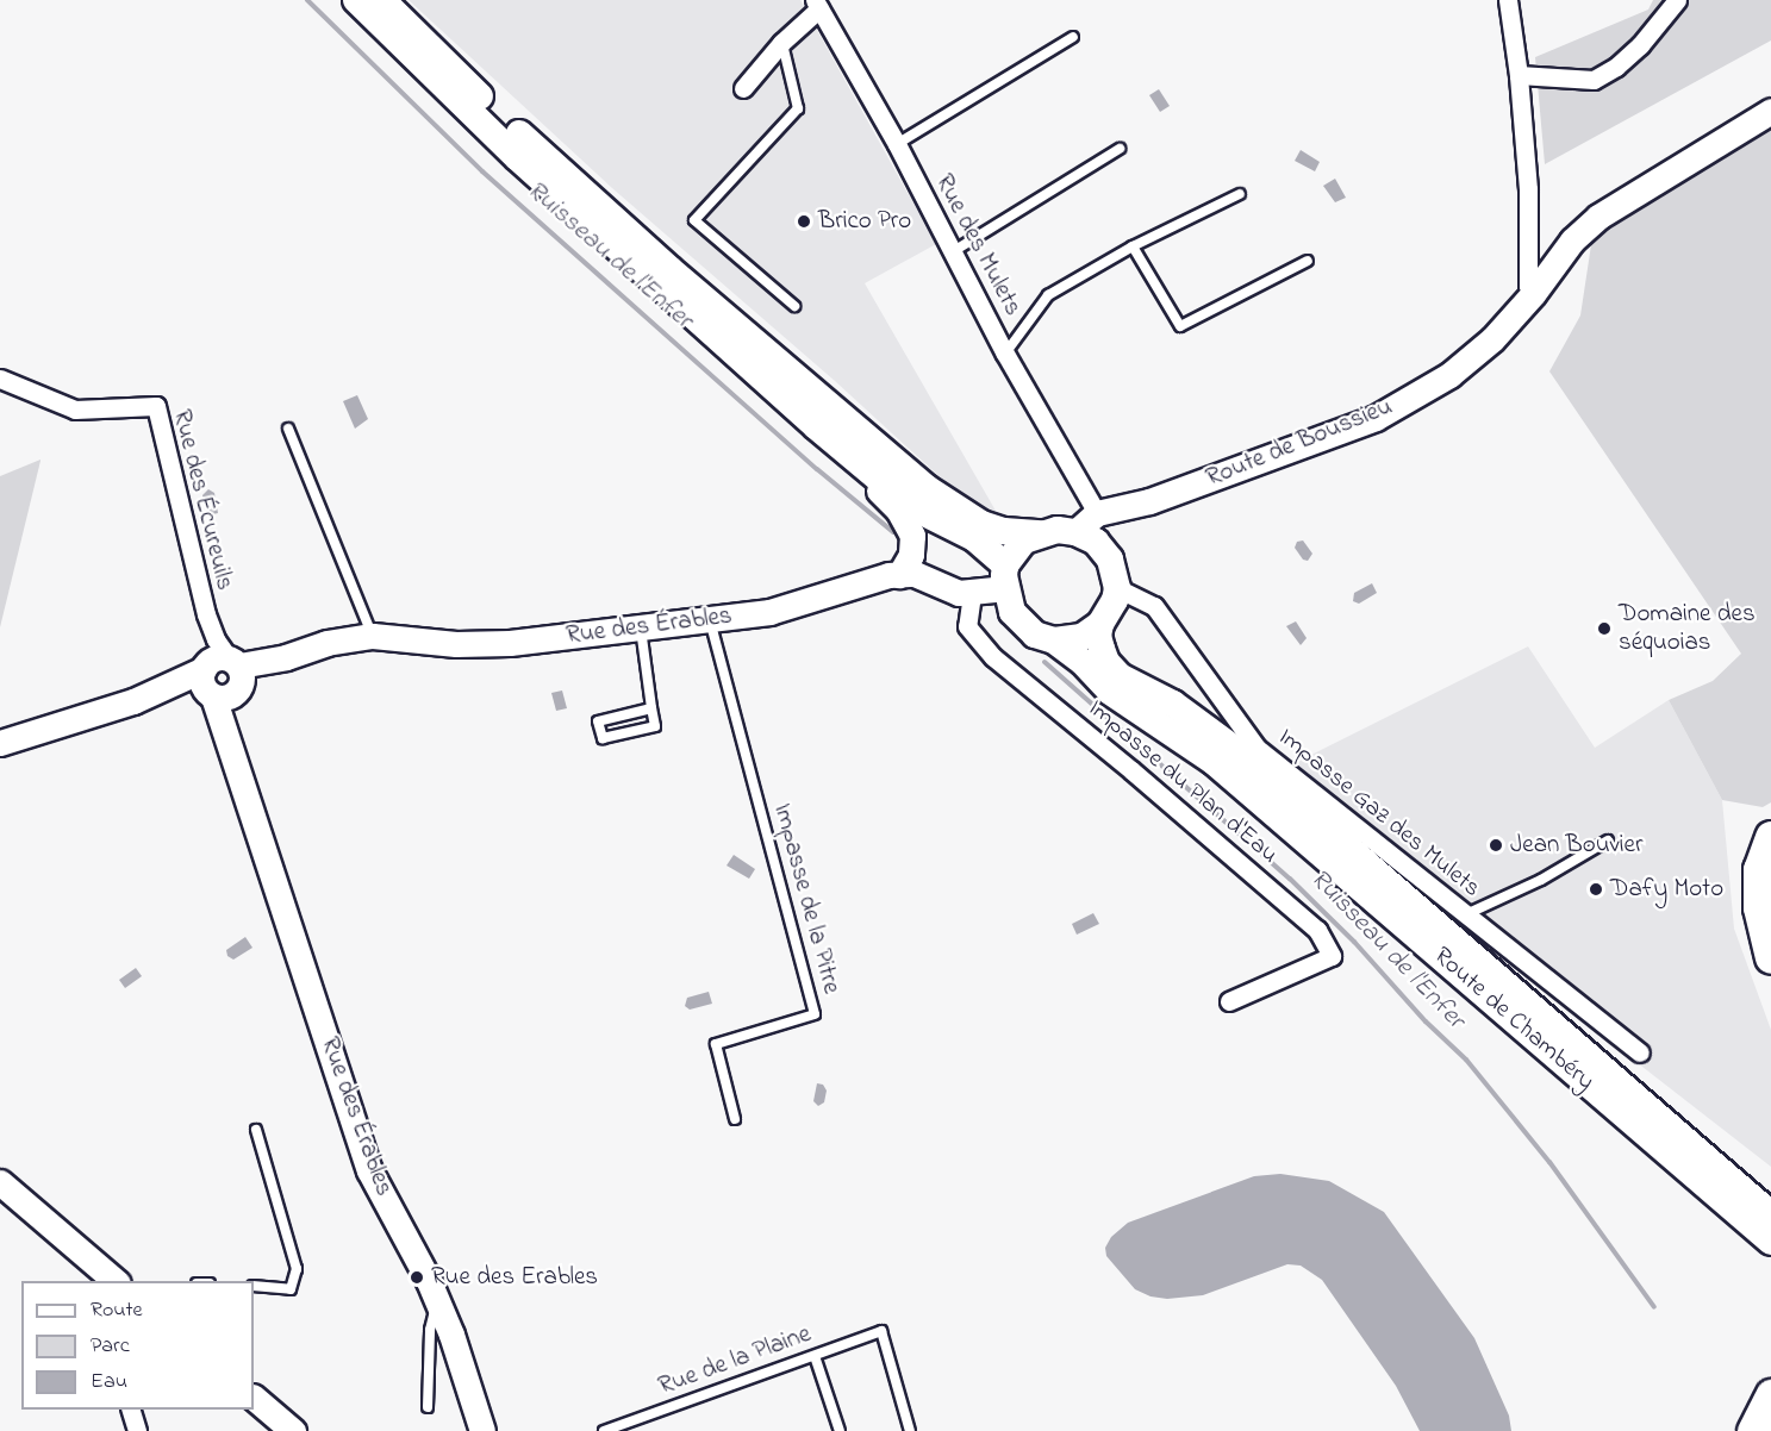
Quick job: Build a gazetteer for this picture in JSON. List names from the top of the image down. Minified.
{"streets":{"main road":["Route de Chambéry"],"street":["Rue des Mulets","Route de Boussieu","Rue des Écureuils","Rue des Érables","Impasse du Plan d'Eau","Impasse Gaz des Mulets"],"lane":["Impasse de la Pitre","Rue de la Plaine"]},"crossings":[["Rue des Mulets","Route de Boussieu"],["Route de Boussieu","Rue des Érables"],["Route de Boussieu","Impasse Gaz des Mulets"],["Route de Boussieu","Route de Chambéry"],["Rue des Écureuils","Rue des Érables"],["Rue des Érables","Impasse du Plan d'Eau"],["Rue des Érables","Impasse Gaz des Mulets"],["Rue des Érables","Impasse de la Pitre"],["Rue des Érables","Route de Chambéry"],["Impasse Gaz des Mulets","Route de Chambéry"]],"water":["Ruisseau de l'Enfer"],"places":["Brico Pro","Domaine des séquoias","Jean Bouvier","Dafy Moto","Rue des Erables"],"legend":["Route","Parc","Eau"]}
